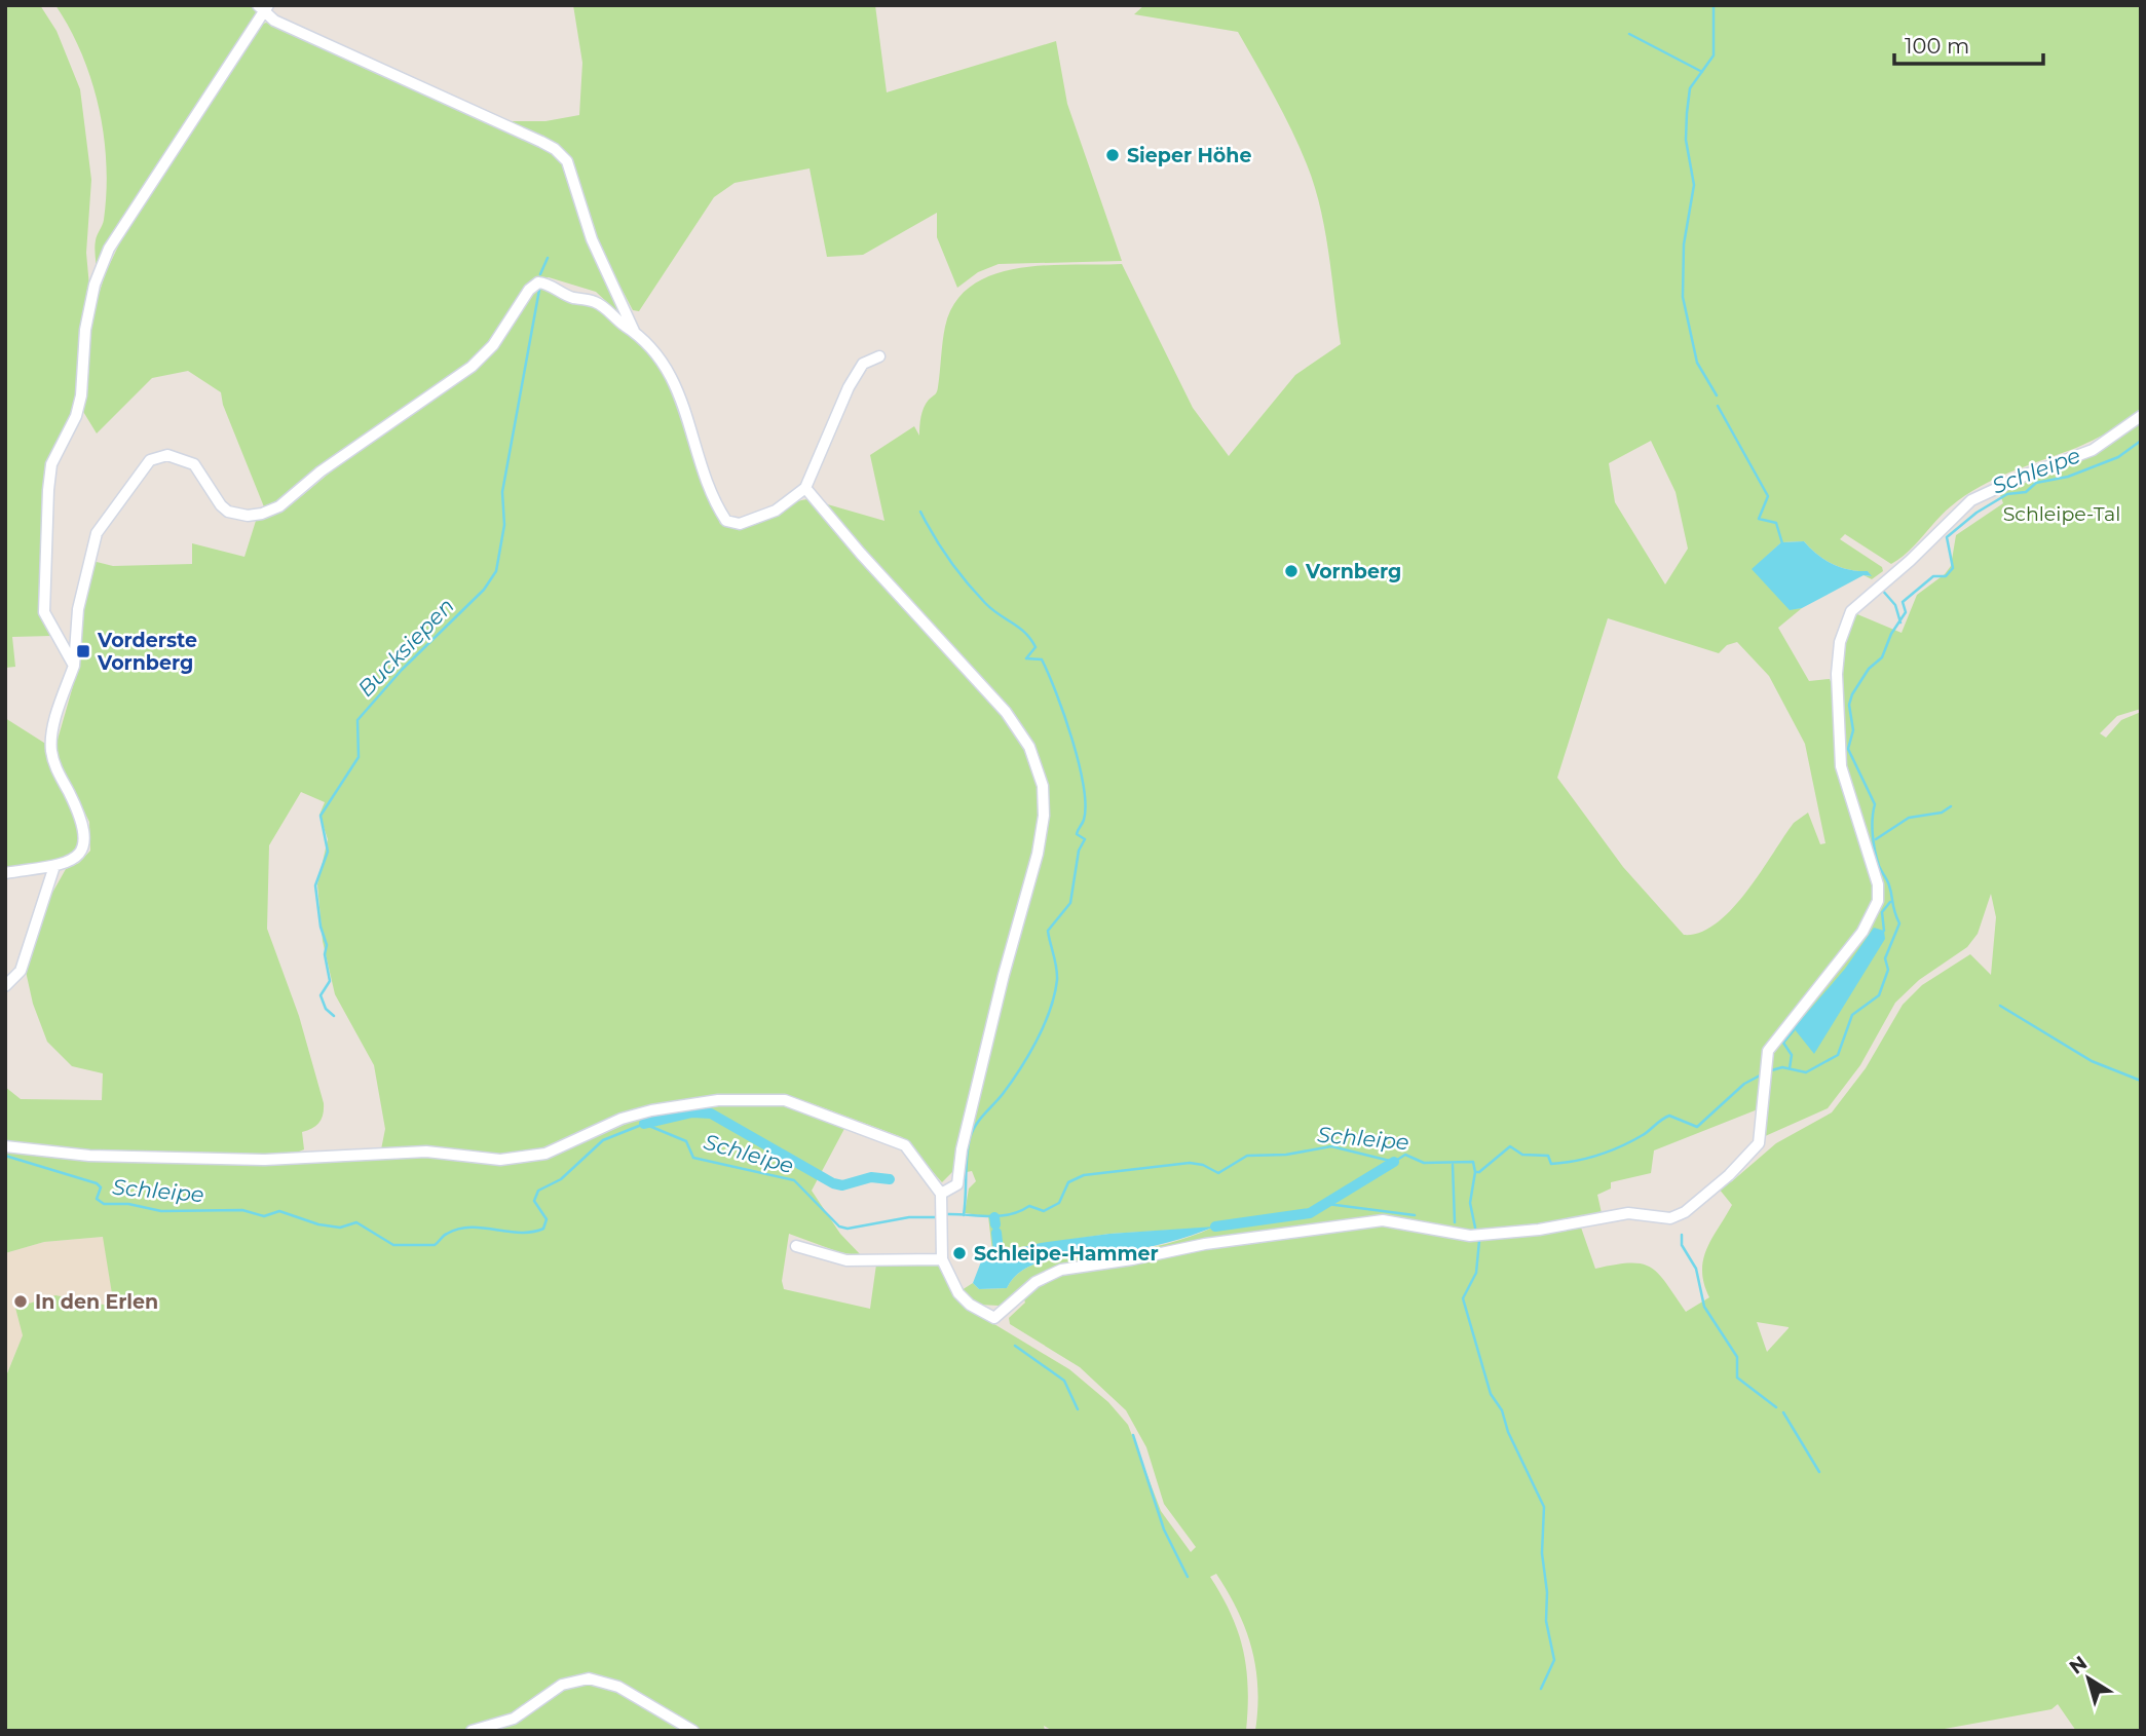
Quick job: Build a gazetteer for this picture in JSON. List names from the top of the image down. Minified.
{"water":["Schleipe","Bucksiepen"],"parks":["Schleipe-Tal"],"places":{"other":["Sieper Höhe","Vornberg","Schleipe-Hammer","In den Erlen"],"transit":["Vorderste Vornberg"]},"scale_bar":"100 m","north":"top left"}
